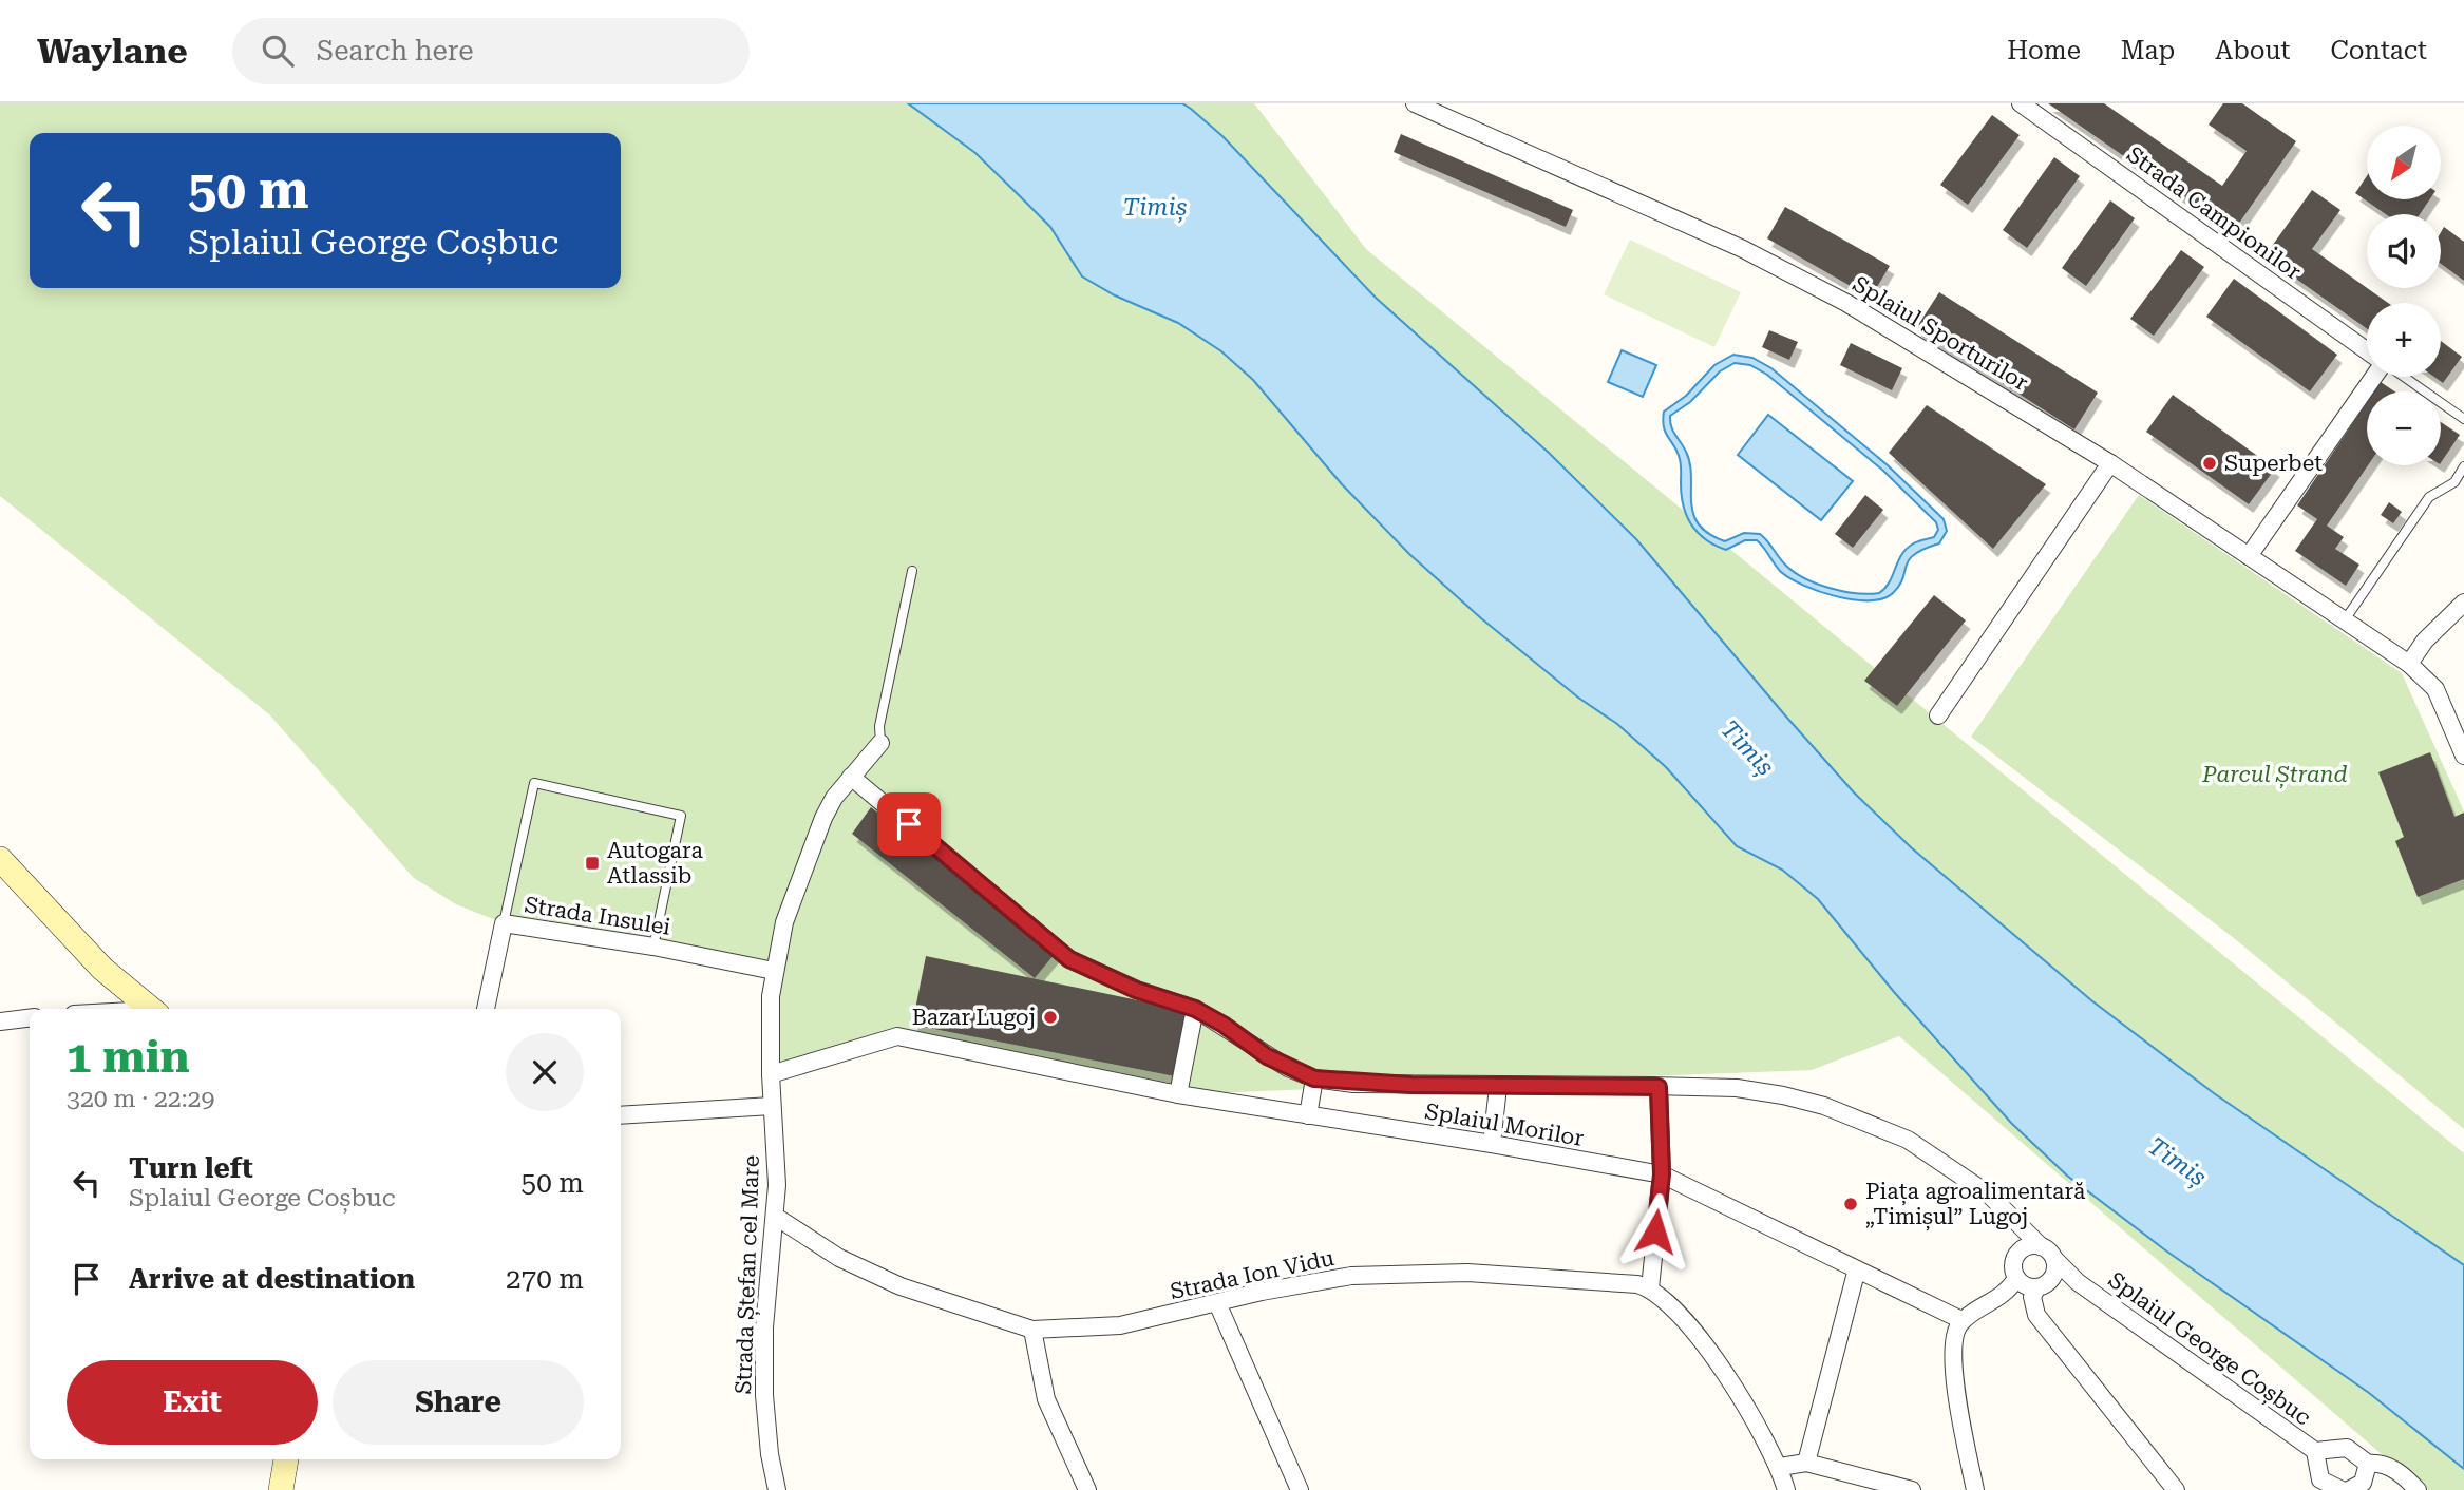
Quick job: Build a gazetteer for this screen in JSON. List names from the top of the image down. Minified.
{"streets":{"street":["Strada Campionilor","Splaiul Sporturilor","Strada Insulei","Splaiul Morilor","Strada Ștefan cel Mare","Strada Ion Vidu","Splaiul George Coșbuc"]},"crossings":[["Strada Insulei","Strada Ștefan cel Mare"],["Splaiul Morilor","Strada Ștefan cel Mare"],["Strada Ștefan cel Mare","Strada Ion Vidu"]],"water":["Timiș"],"parks":["Parcul Ștrand"],"places":{"other":["Superbet","Bazar Lugoj","Piața agroalimentară „Timișul” Lugoj"],"transit":["Autogara Atlassib"]},"north":"bottom left","page":{"header":"Waylane","search":"Search here","nav":["Home","Map","About","Contact"],"map_buttons":["+","−"],"turn":["50 m","Splaiul George Coșbuc"],"heading":["1 min","320 m · 22:29"],"list":[{"name":"Turn left","note":"Splaiul George Coșbuc","value":"50 m"},{"name":"Arrive at destination","value":"270 m"}],"buttons":["Exit","Share"]}}
